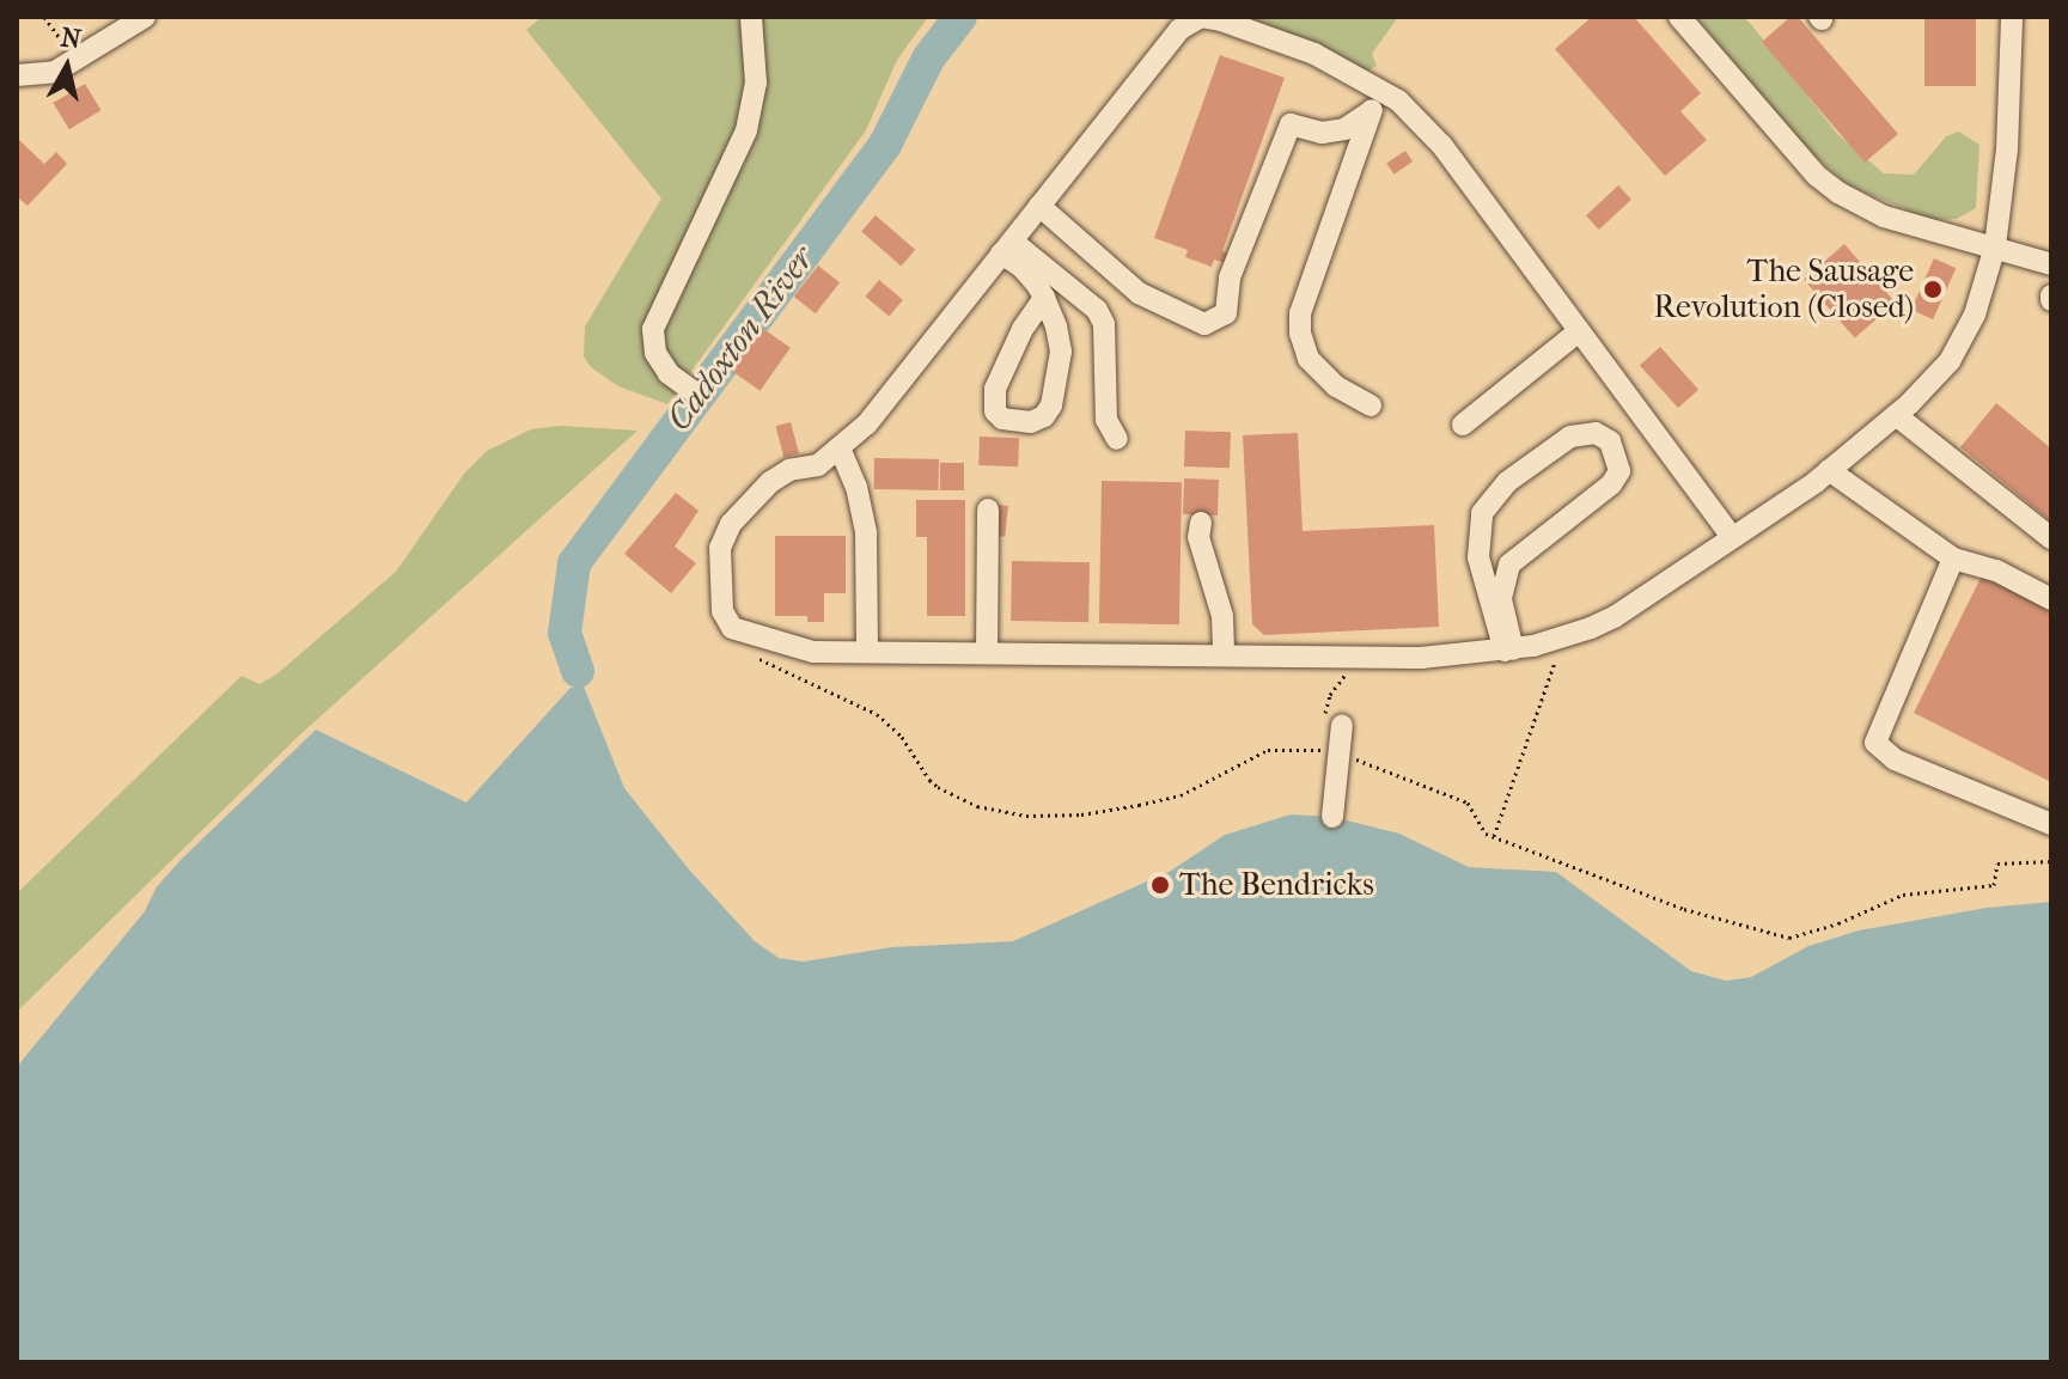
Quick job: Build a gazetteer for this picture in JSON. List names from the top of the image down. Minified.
{"water":["Cadoxton River"],"places":["The Sausage Revolution (Closed)","The Bendricks"],"north":"top"}
